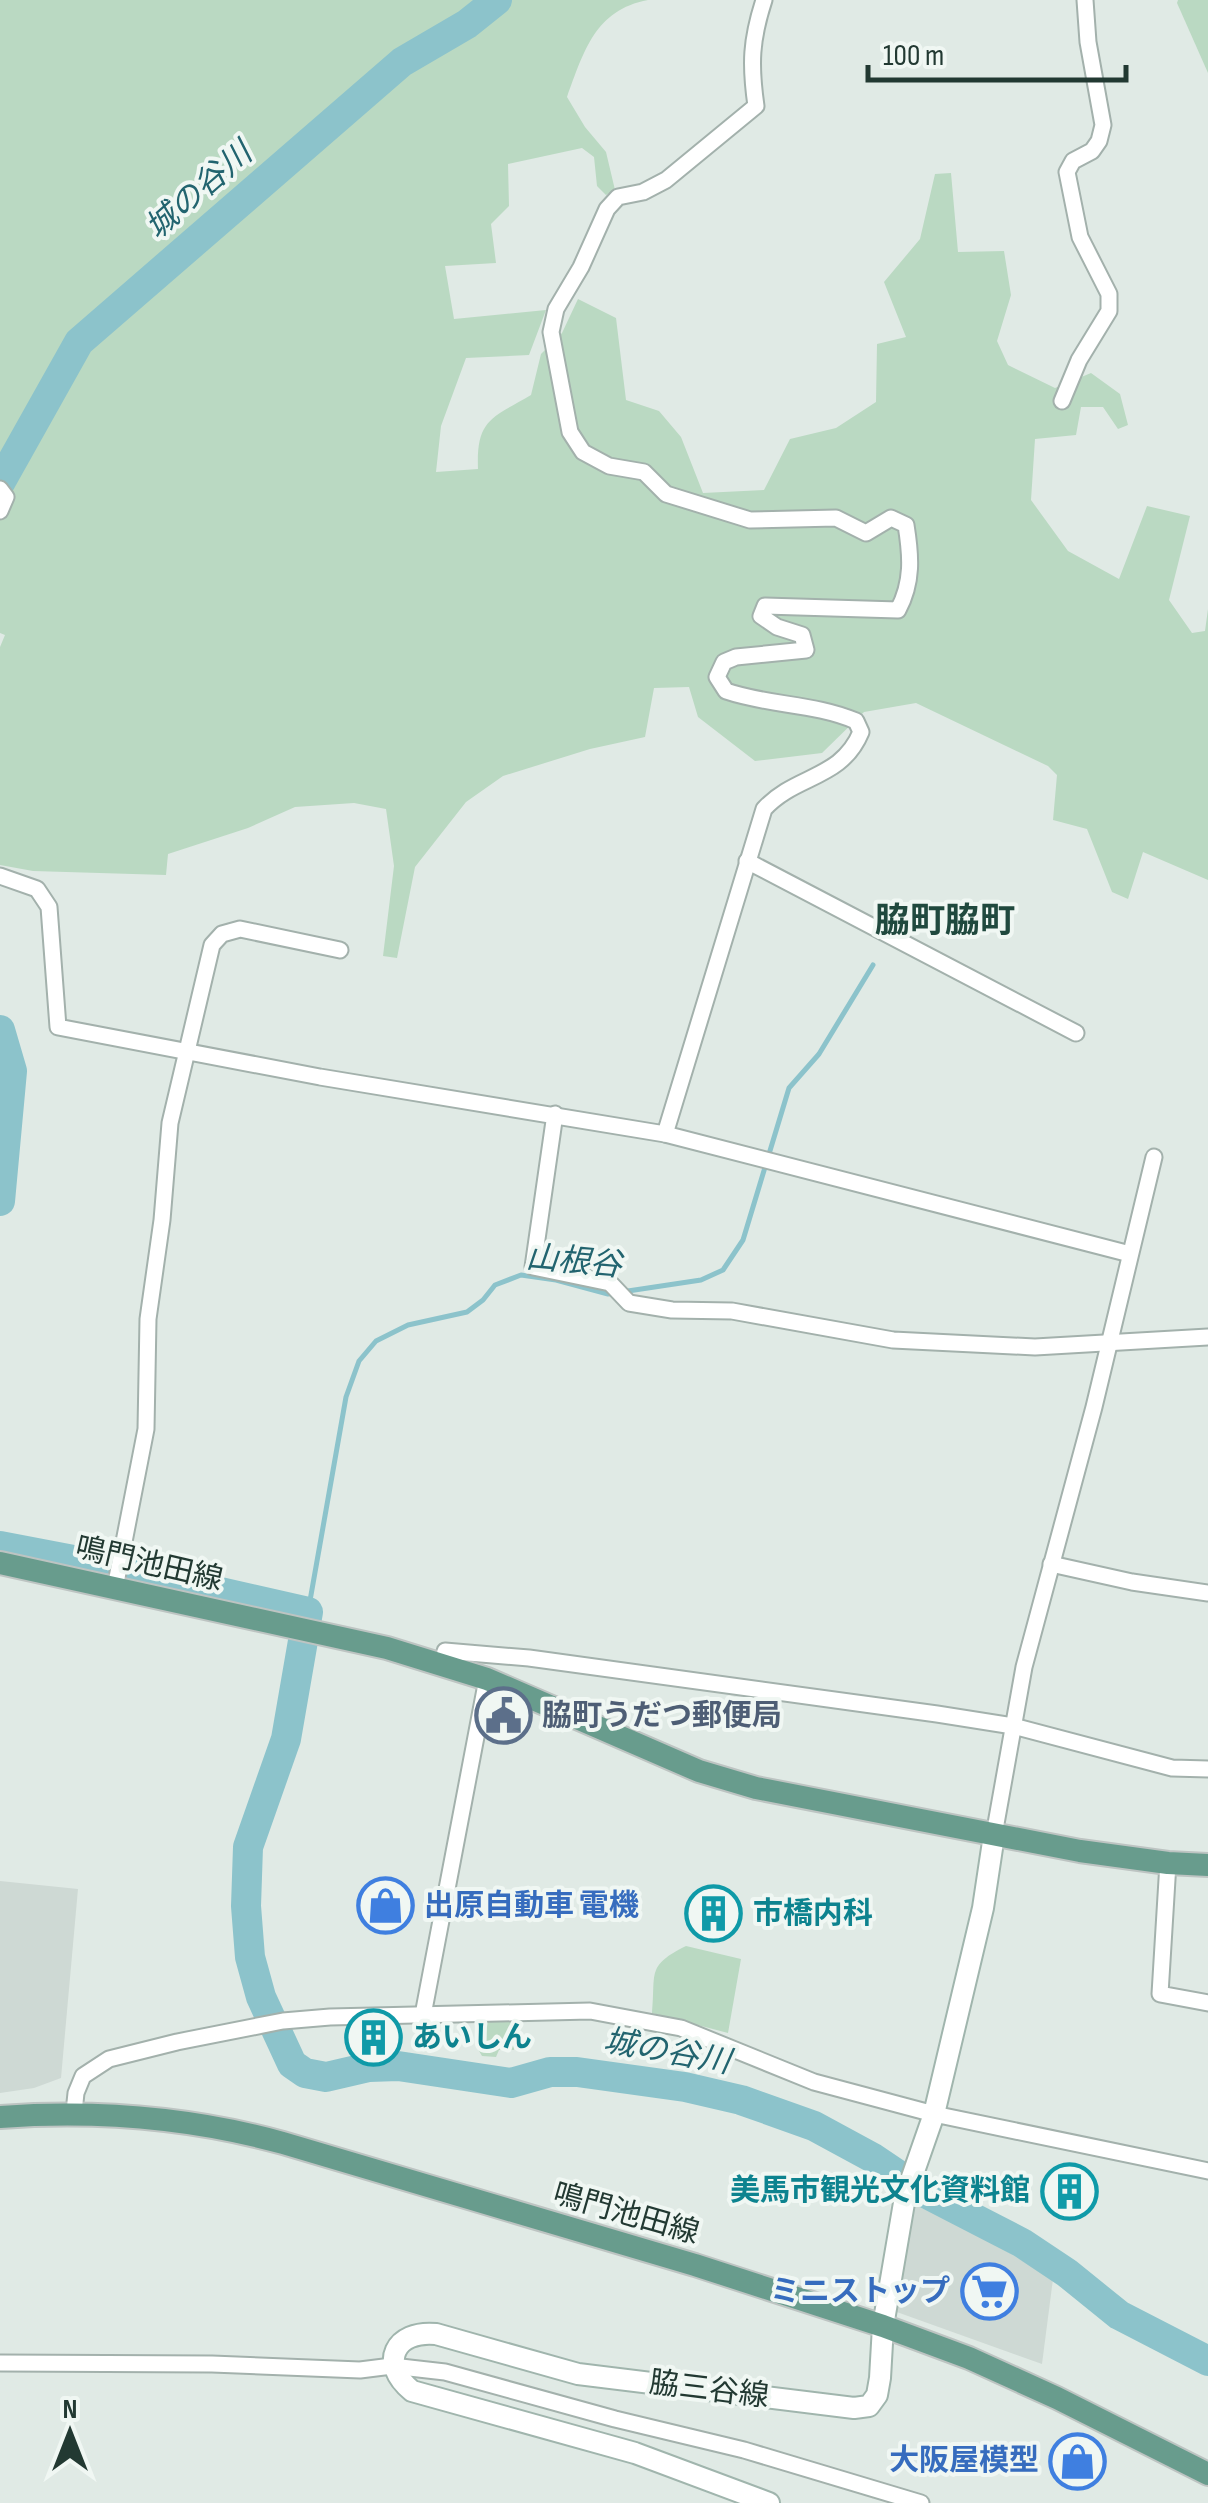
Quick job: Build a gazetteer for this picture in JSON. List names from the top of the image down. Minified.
{"streets":{"main road":["鳴門池田線","脇三谷線"]},"crossings":[["鳴門池田線","脇三谷線"]],"districts":["脇町脇町"],"water":["城の谷川","山根谷"],"places":{"public building":["脇町うだつ郵便局"],"shop":["出原自動車 電機","大阪屋模型"],"building":["市橋内科","あいしん","美馬市観光文化資料館"],"supermarket":["ミニストップ"]},"scale_bar":"100 m","north":"top"}
